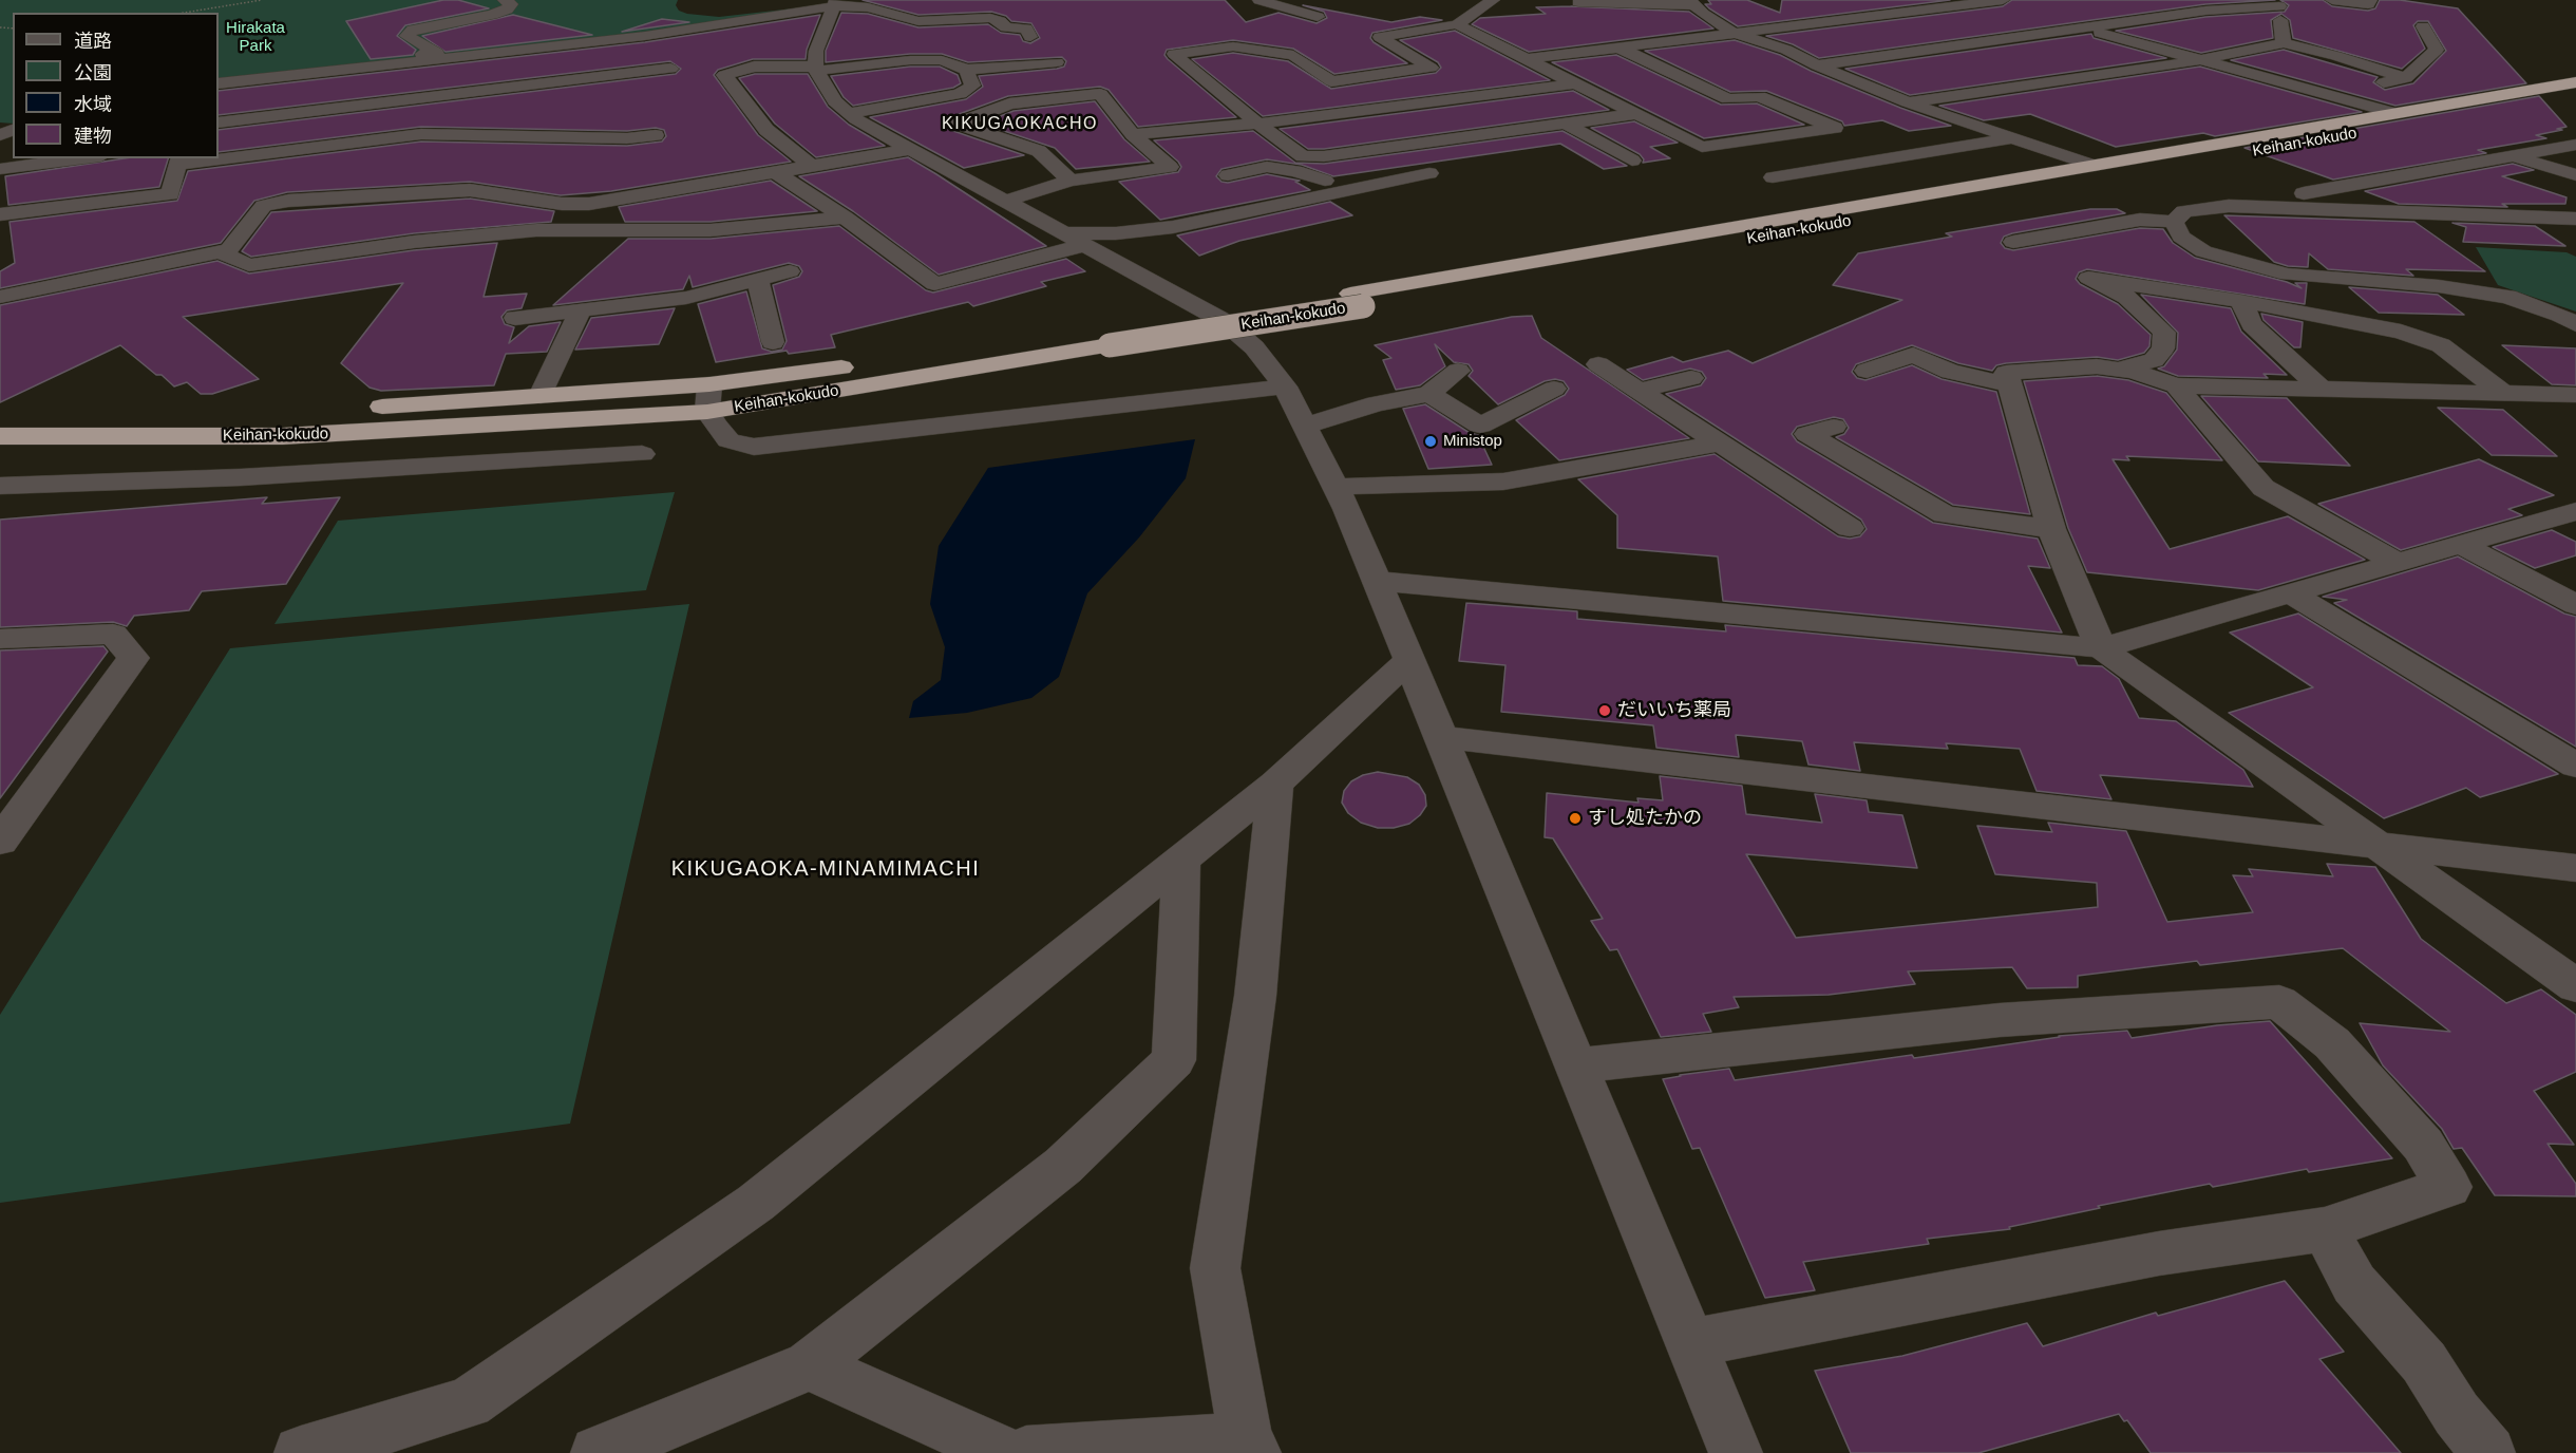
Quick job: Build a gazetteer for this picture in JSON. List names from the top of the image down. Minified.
{"streets":{"highway":["Keihan-kokudo"]},"districts":["KIKUGAOKACHO","KIKUGAOKA-MINAMIMACHI"],"parks":["Hirakata Park"],"places":["Ministop","だいいち薬局","すし処たかの"],"legend":["道路","公園","水域","建物"]}
